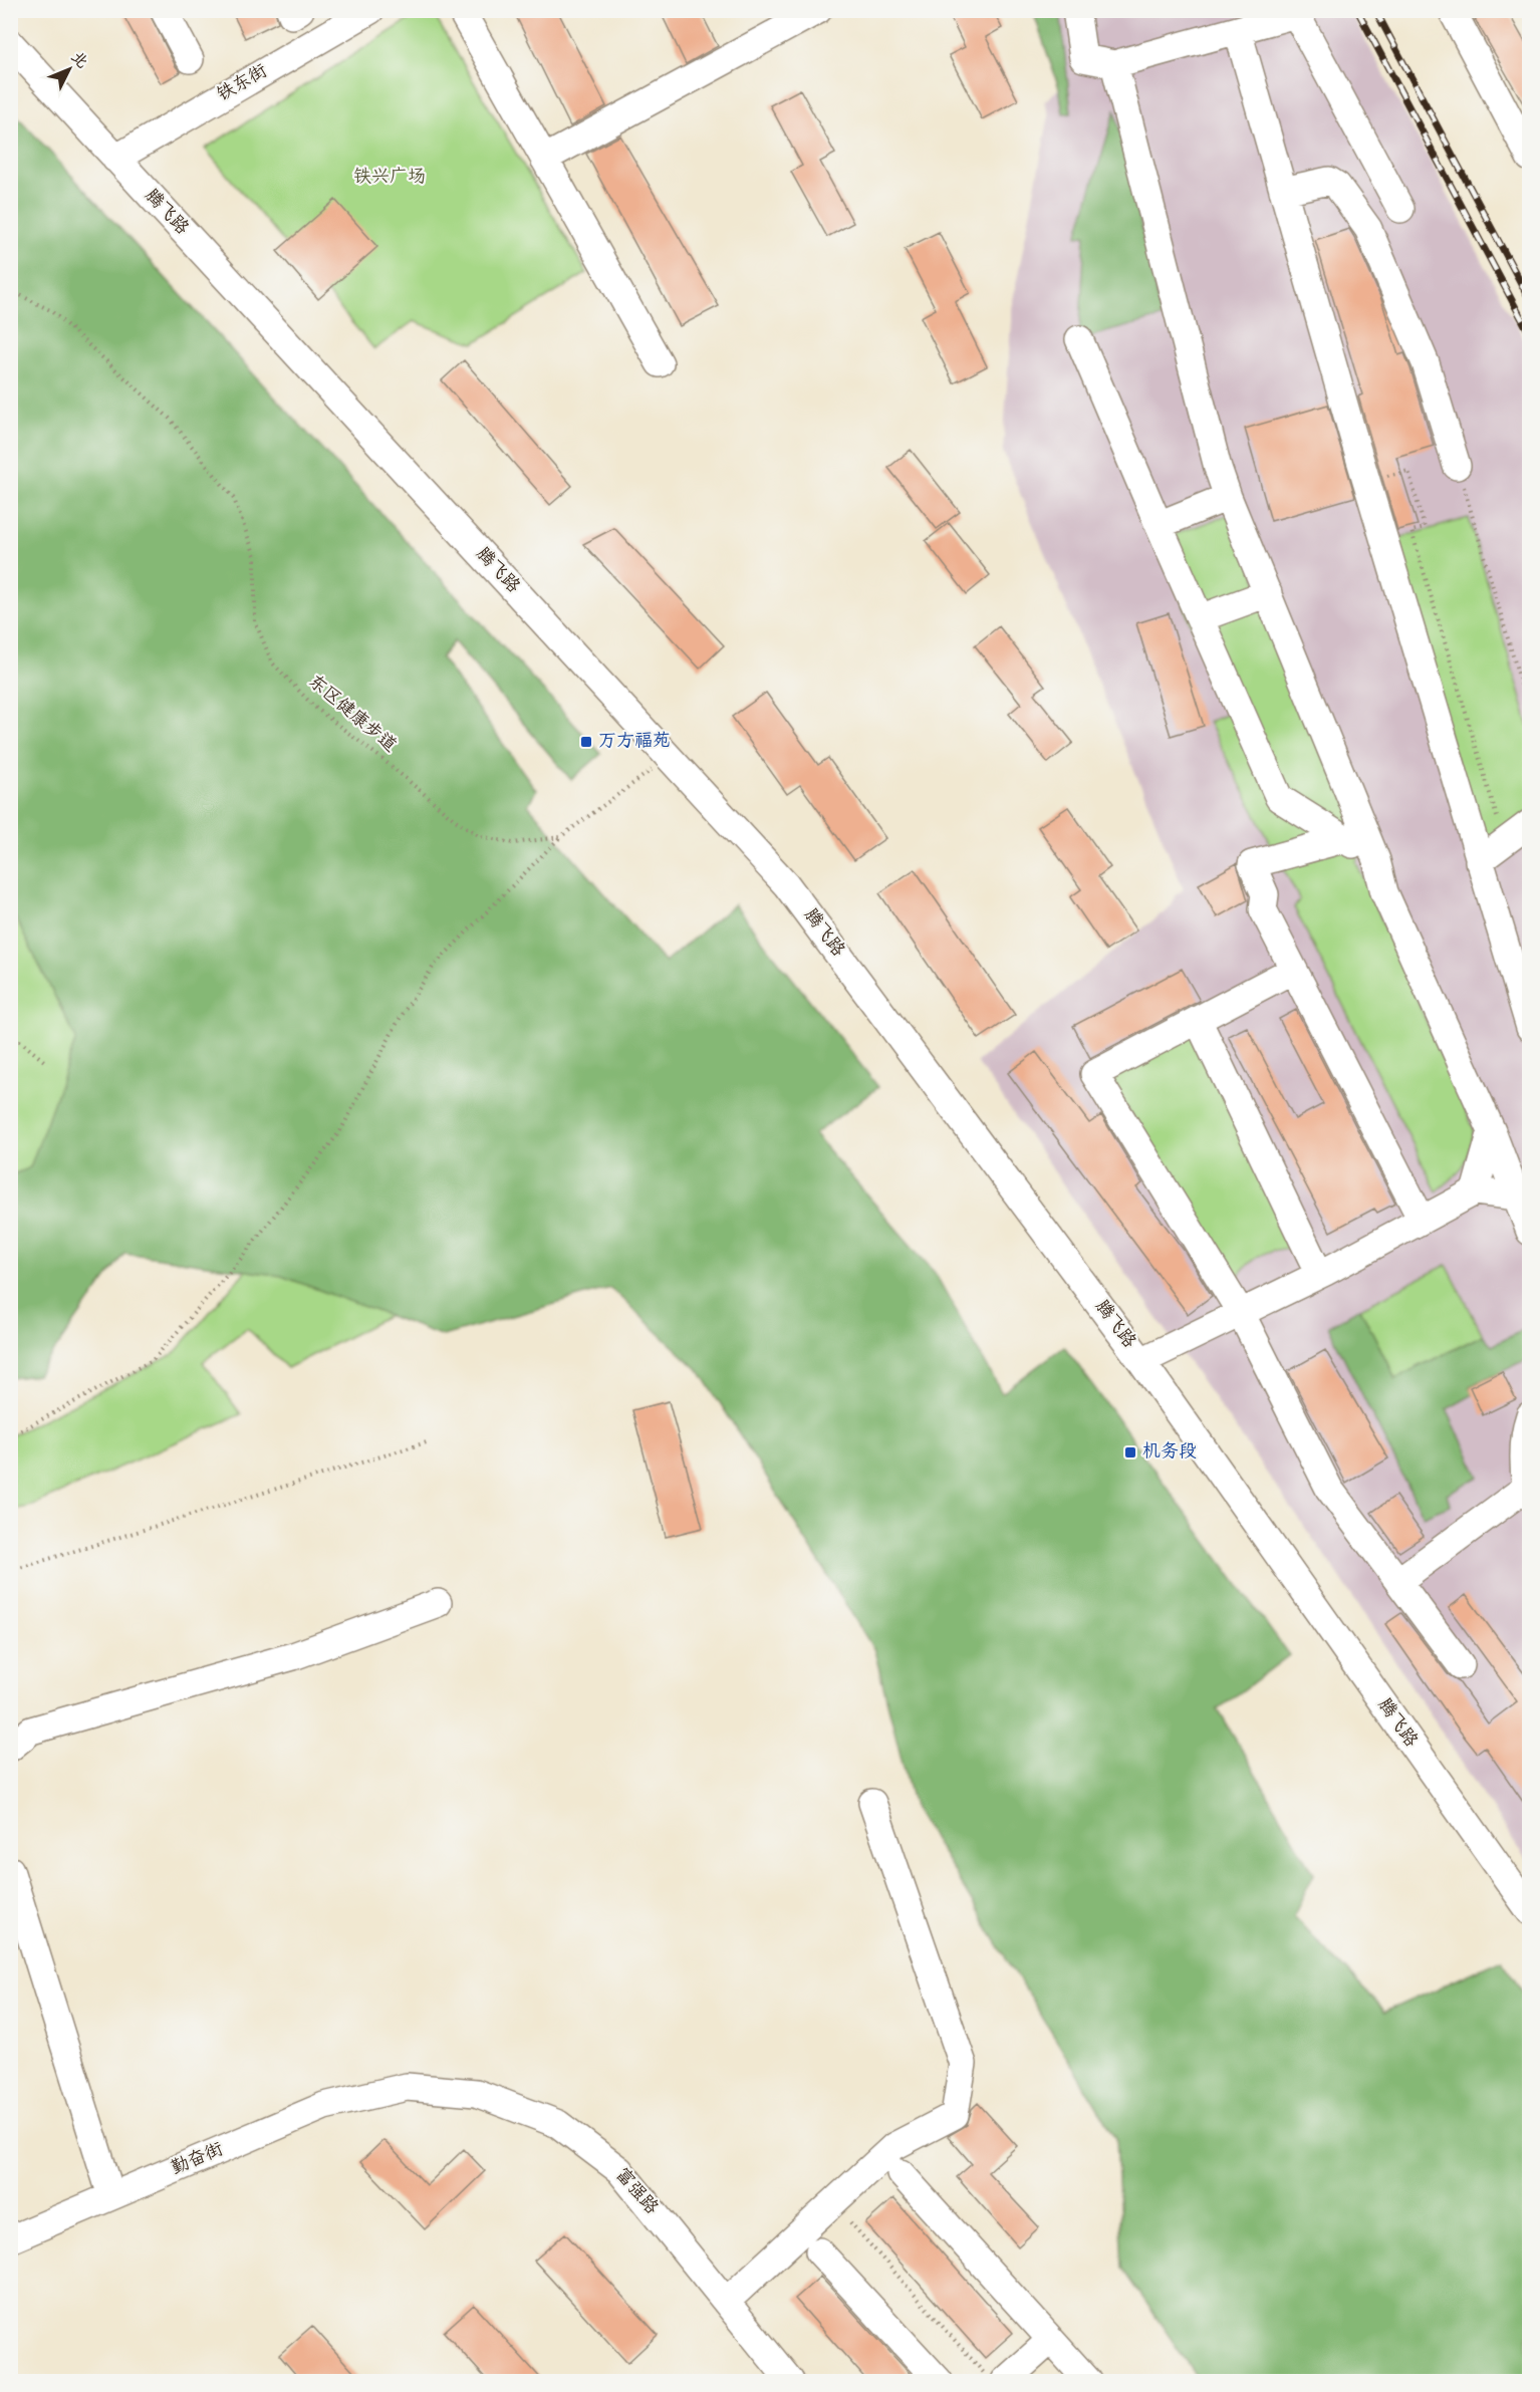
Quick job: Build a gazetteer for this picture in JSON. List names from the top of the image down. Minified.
{"streets":{"street":["铁东街","腾飞路","勤奋街","富强路"],"path":["东区健康步道"]},"crossings":[["铁东街","腾飞路"],["腾飞路","东区健康步道"],["勤奋街","富强路"]],"parks":["铁兴广场"],"places":{"transit":["万方福苑","机务段"]},"north":"top right"}
